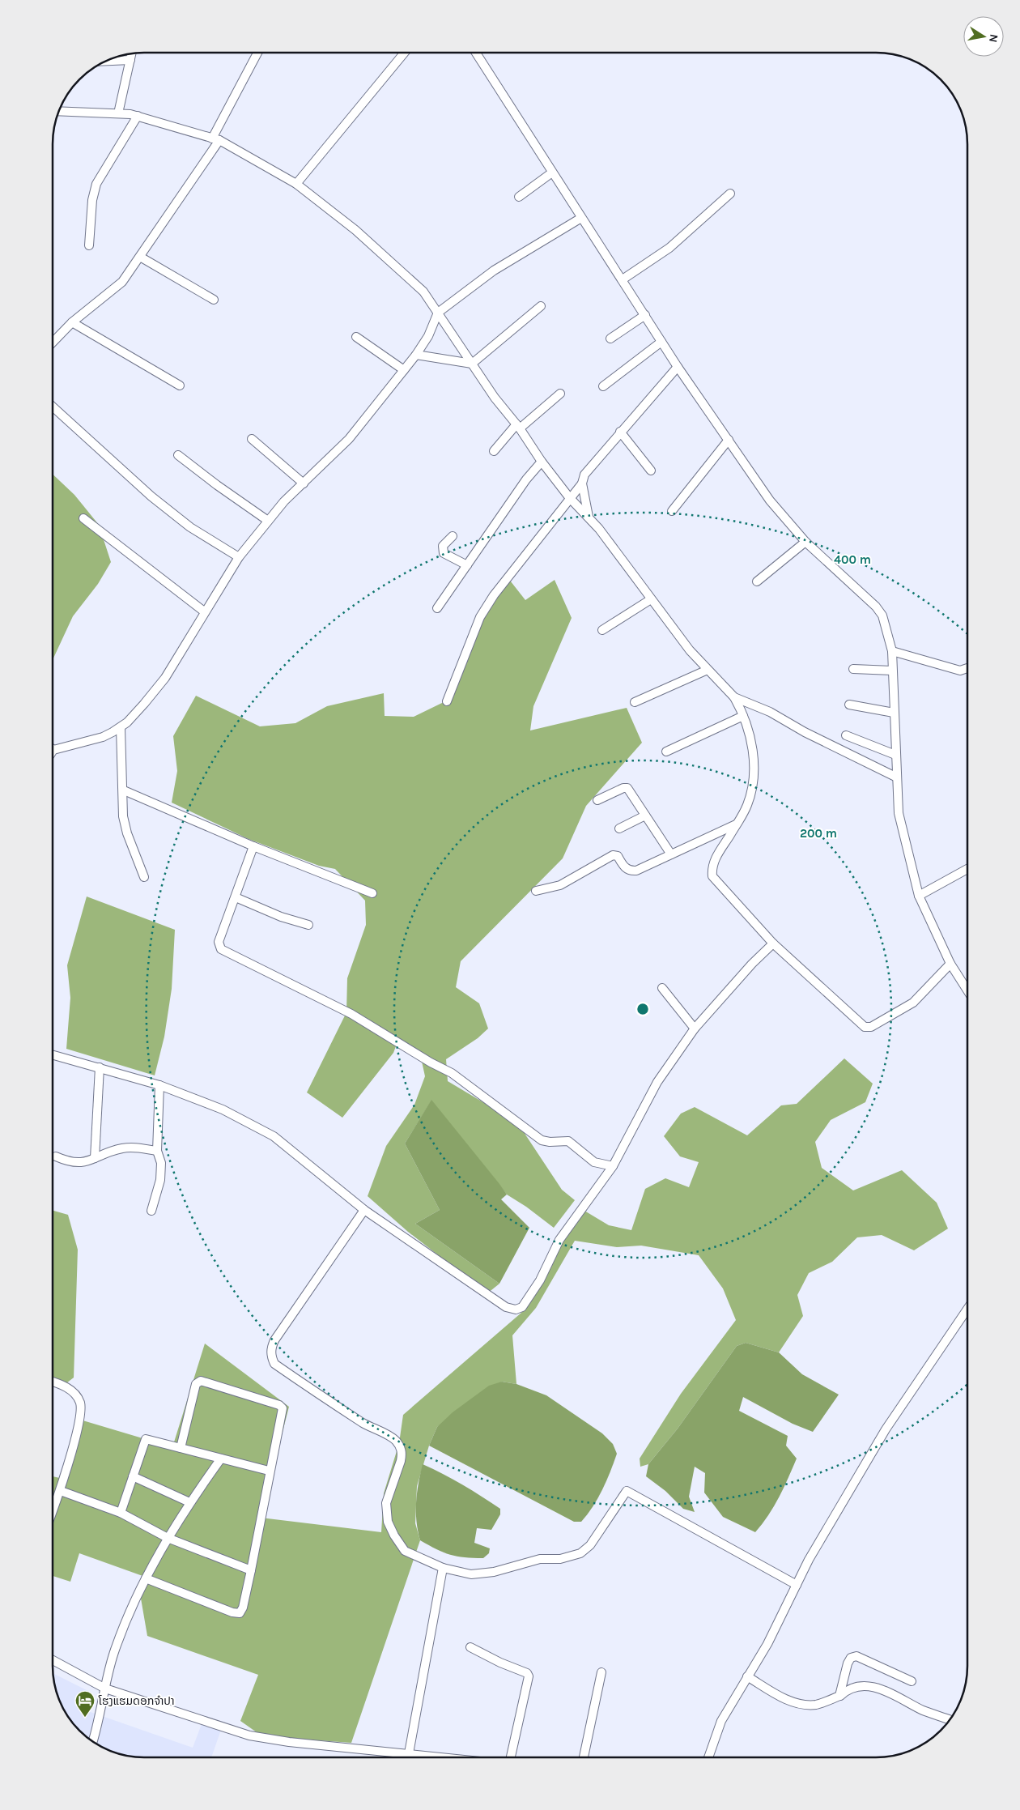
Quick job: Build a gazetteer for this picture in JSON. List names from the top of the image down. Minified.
{"places":{"hotel":["ໂຮງແຮມດອກຈຳປາ"]},"north":"right","rings":["400 m","200 m"]}
